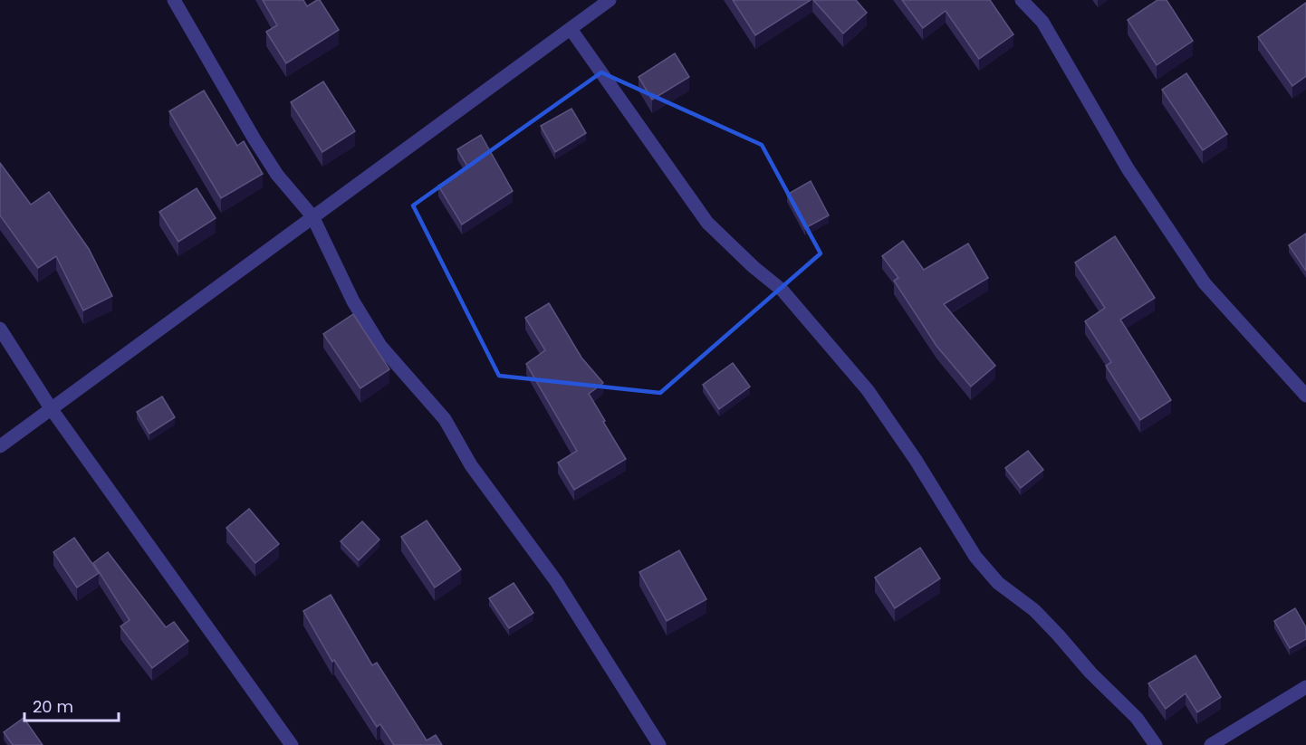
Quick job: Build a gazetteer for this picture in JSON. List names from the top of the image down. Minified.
{"scale_bar":"20 m"}
